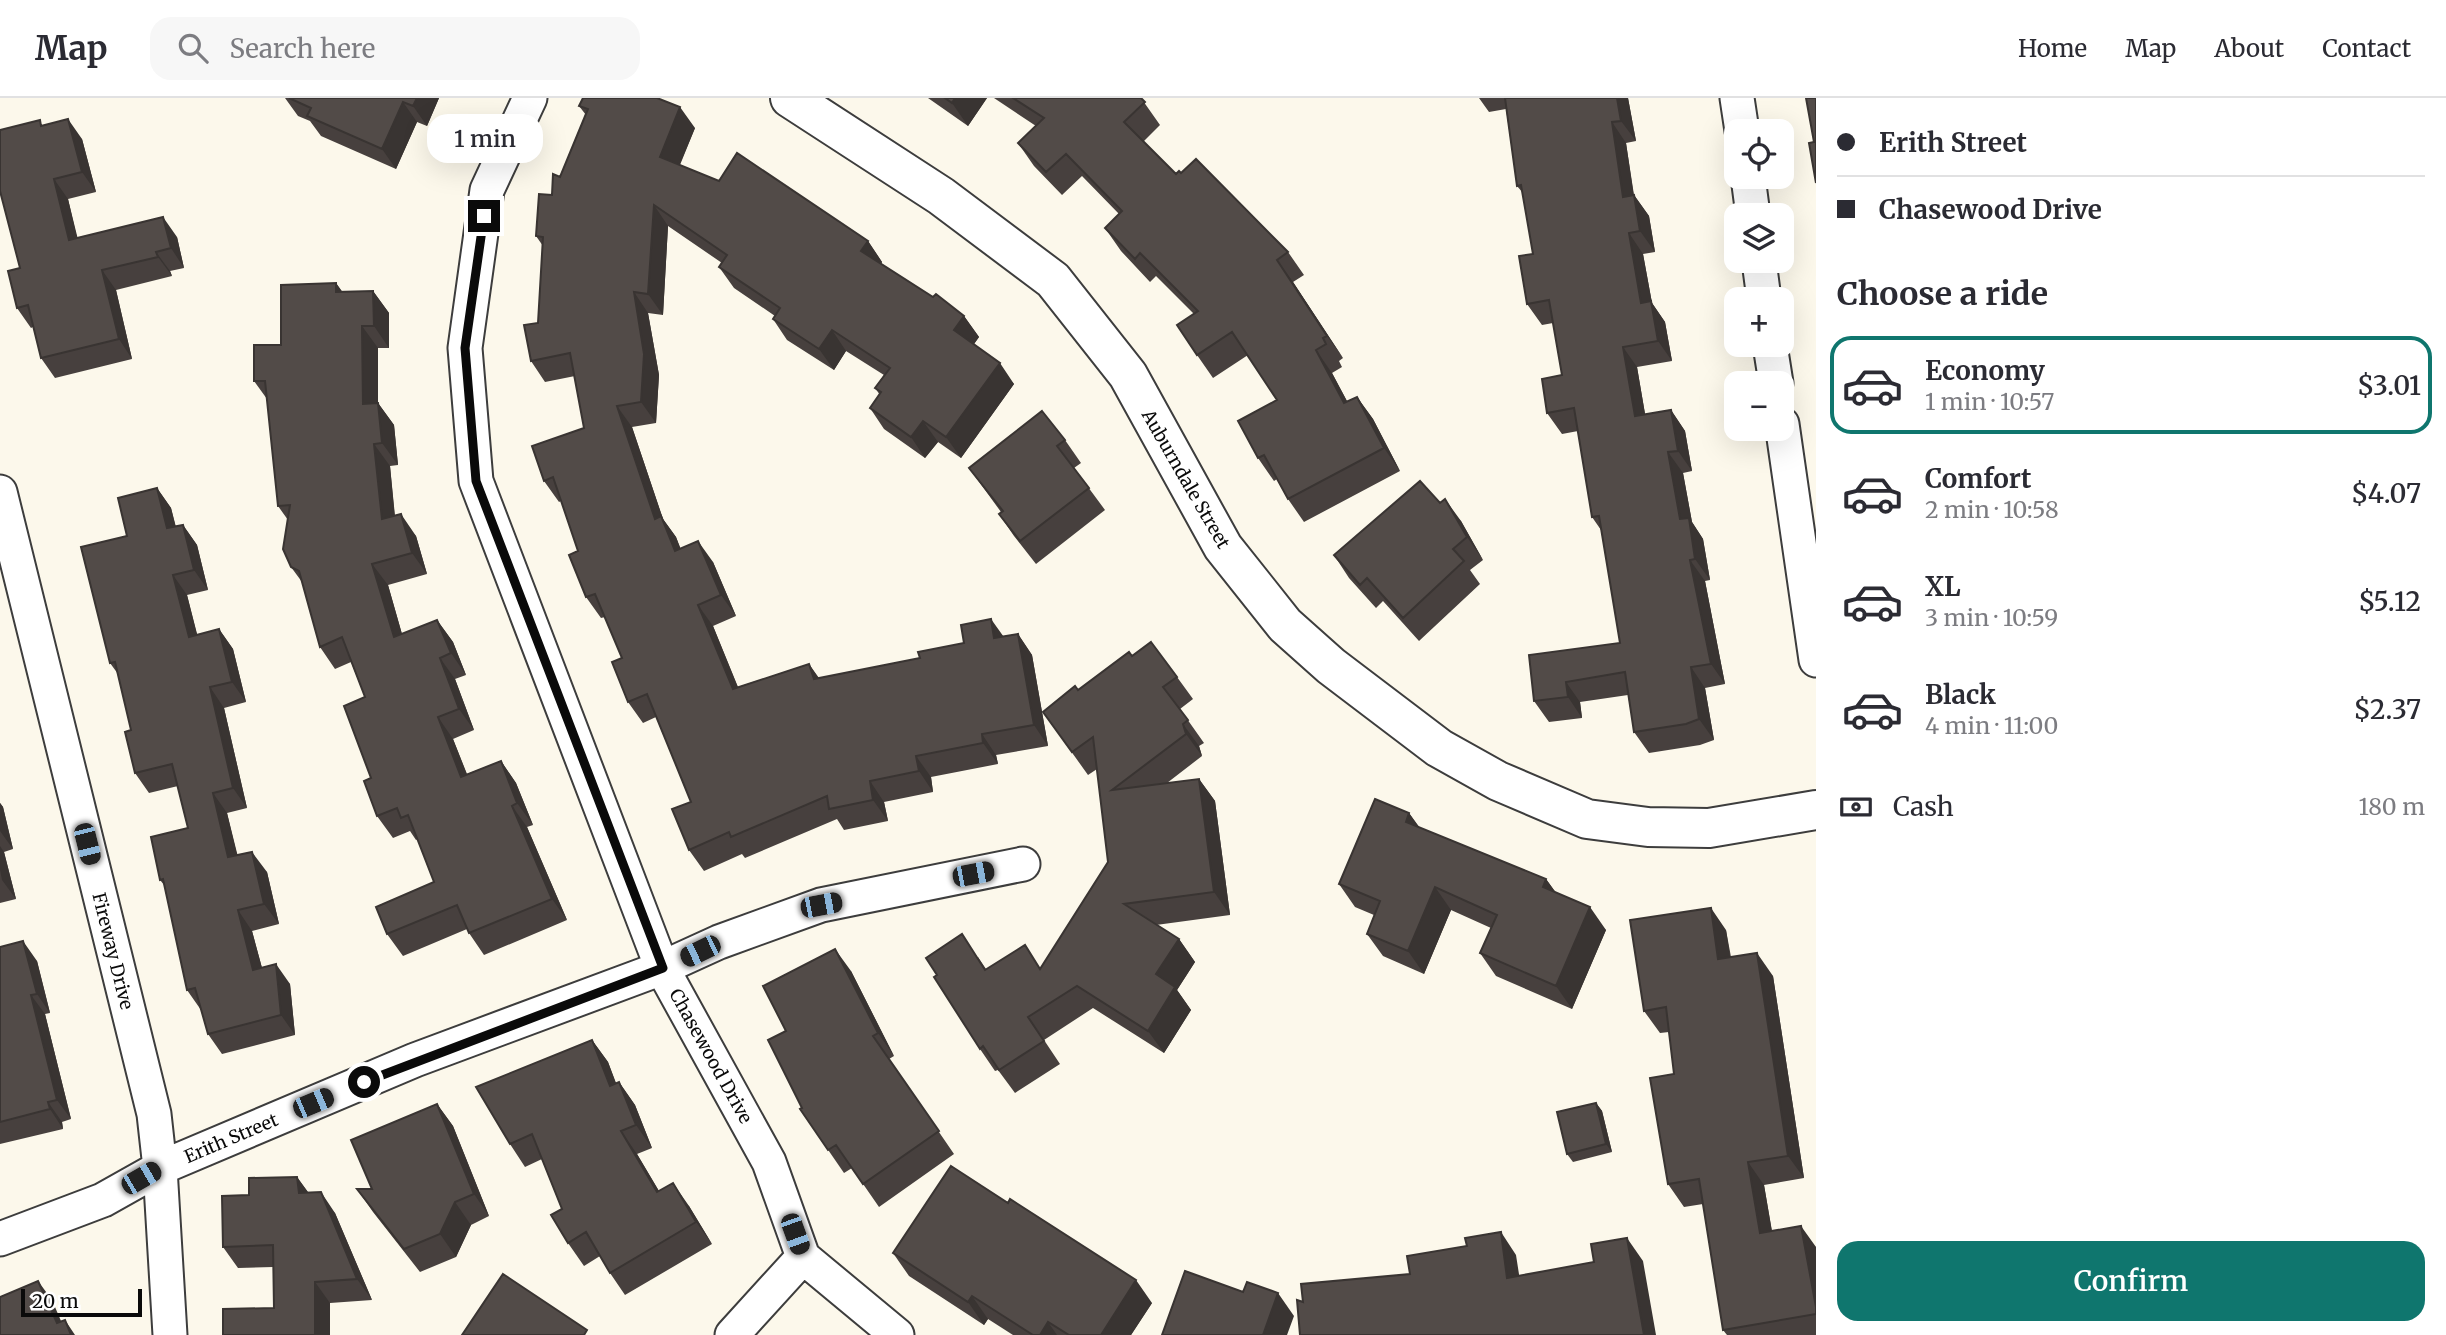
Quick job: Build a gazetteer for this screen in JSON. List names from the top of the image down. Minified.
{"streets":{"street":["Auburndale Street","Fireway Drive","Chasewood Drive","Erith Street"]},"crossings":[["Fireway Drive","Erith Street"],["Chasewood Drive","Erith Street"]],"scale_bar":"20 m","page":{"header":"Map","search":"Search here","nav":["Home","Map","About","Contact"],"banner":["Erith Street","Chasewood Drive"],"bubble":"1 min","map_buttons":["+","−"],"heading":"Choose a ride","list":[{"name":"Economy","note":"1 min · 10:57","value":"$3.01"},{"name":"Comfort","note":"2 min · 10:58","value":"$4.07"},{"name":"XL","note":"3 min · 10:59","value":"$5.12"},{"name":"Black","note":"4 min · 11:00","value":"$2.37"}],"pay":["Cash","180 m"],"buttons":"Confirm","scale":"20 m"}}
